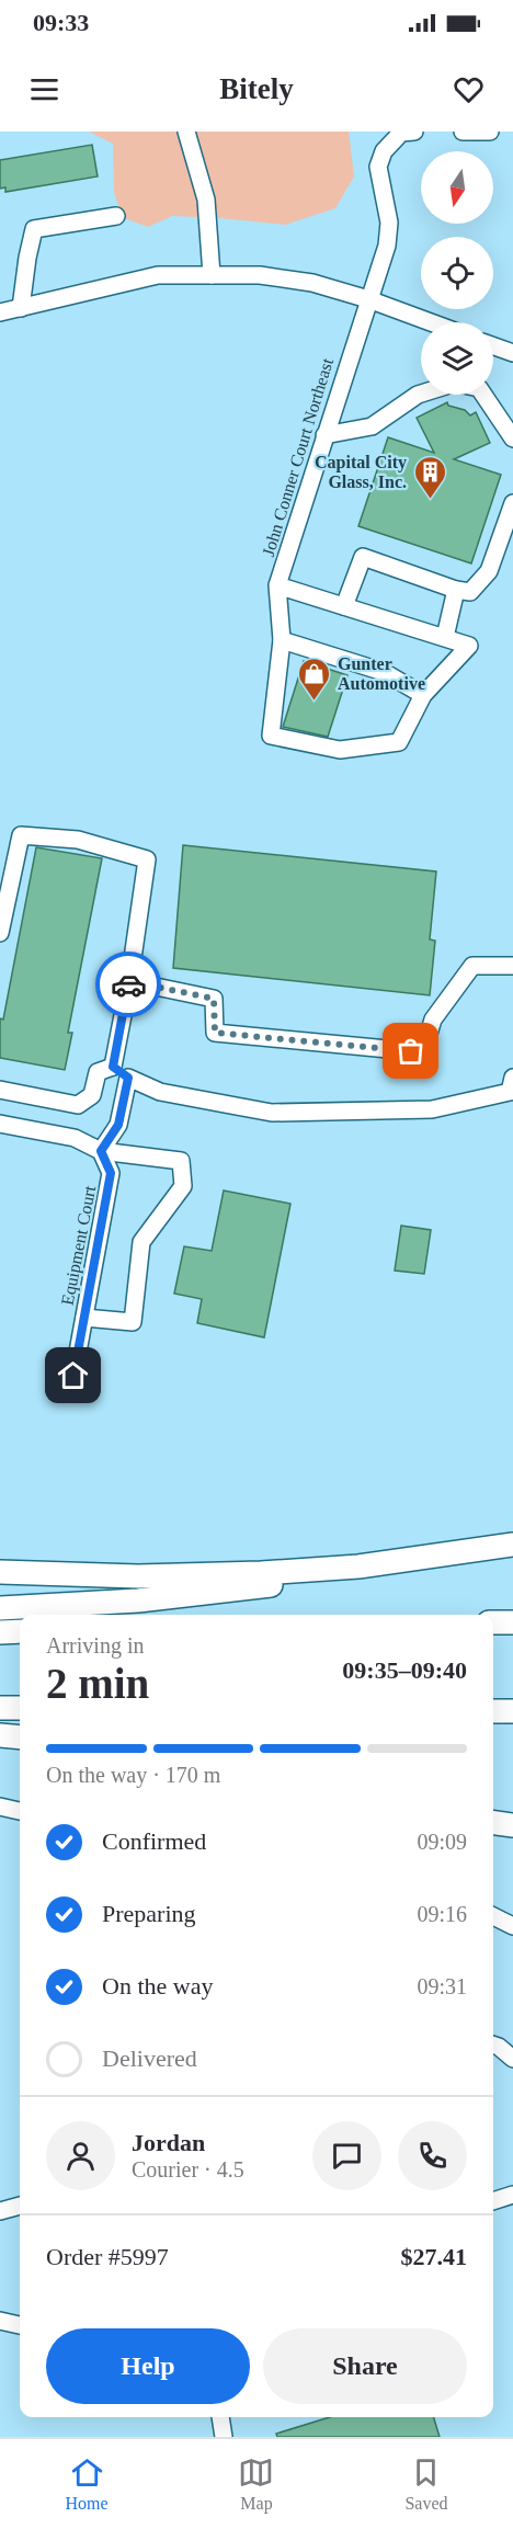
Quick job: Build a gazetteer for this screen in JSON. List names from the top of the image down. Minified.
{"streets":{"street":["John Conner Court Northeast","Equipment Court"]},"places":{"building":["Capital City Glass, Inc."],"shop":["Gunter Automotive"]},"north":"bottom","page":{"status":"09:33","header":"Bitely","heading":["2 min","Arriving in","09:35–09:40"],"panel":["Jordan","Courier · 4.5","Order #5997","$27.41"],"bar":"On the way · 170 m","list":[["Confirmed","09:09"],["Preparing","09:16"],["On the way","09:31"],"Delivered"],"buttons":["Help","Share"],"tabs":["Home","Map","Saved"]}}
